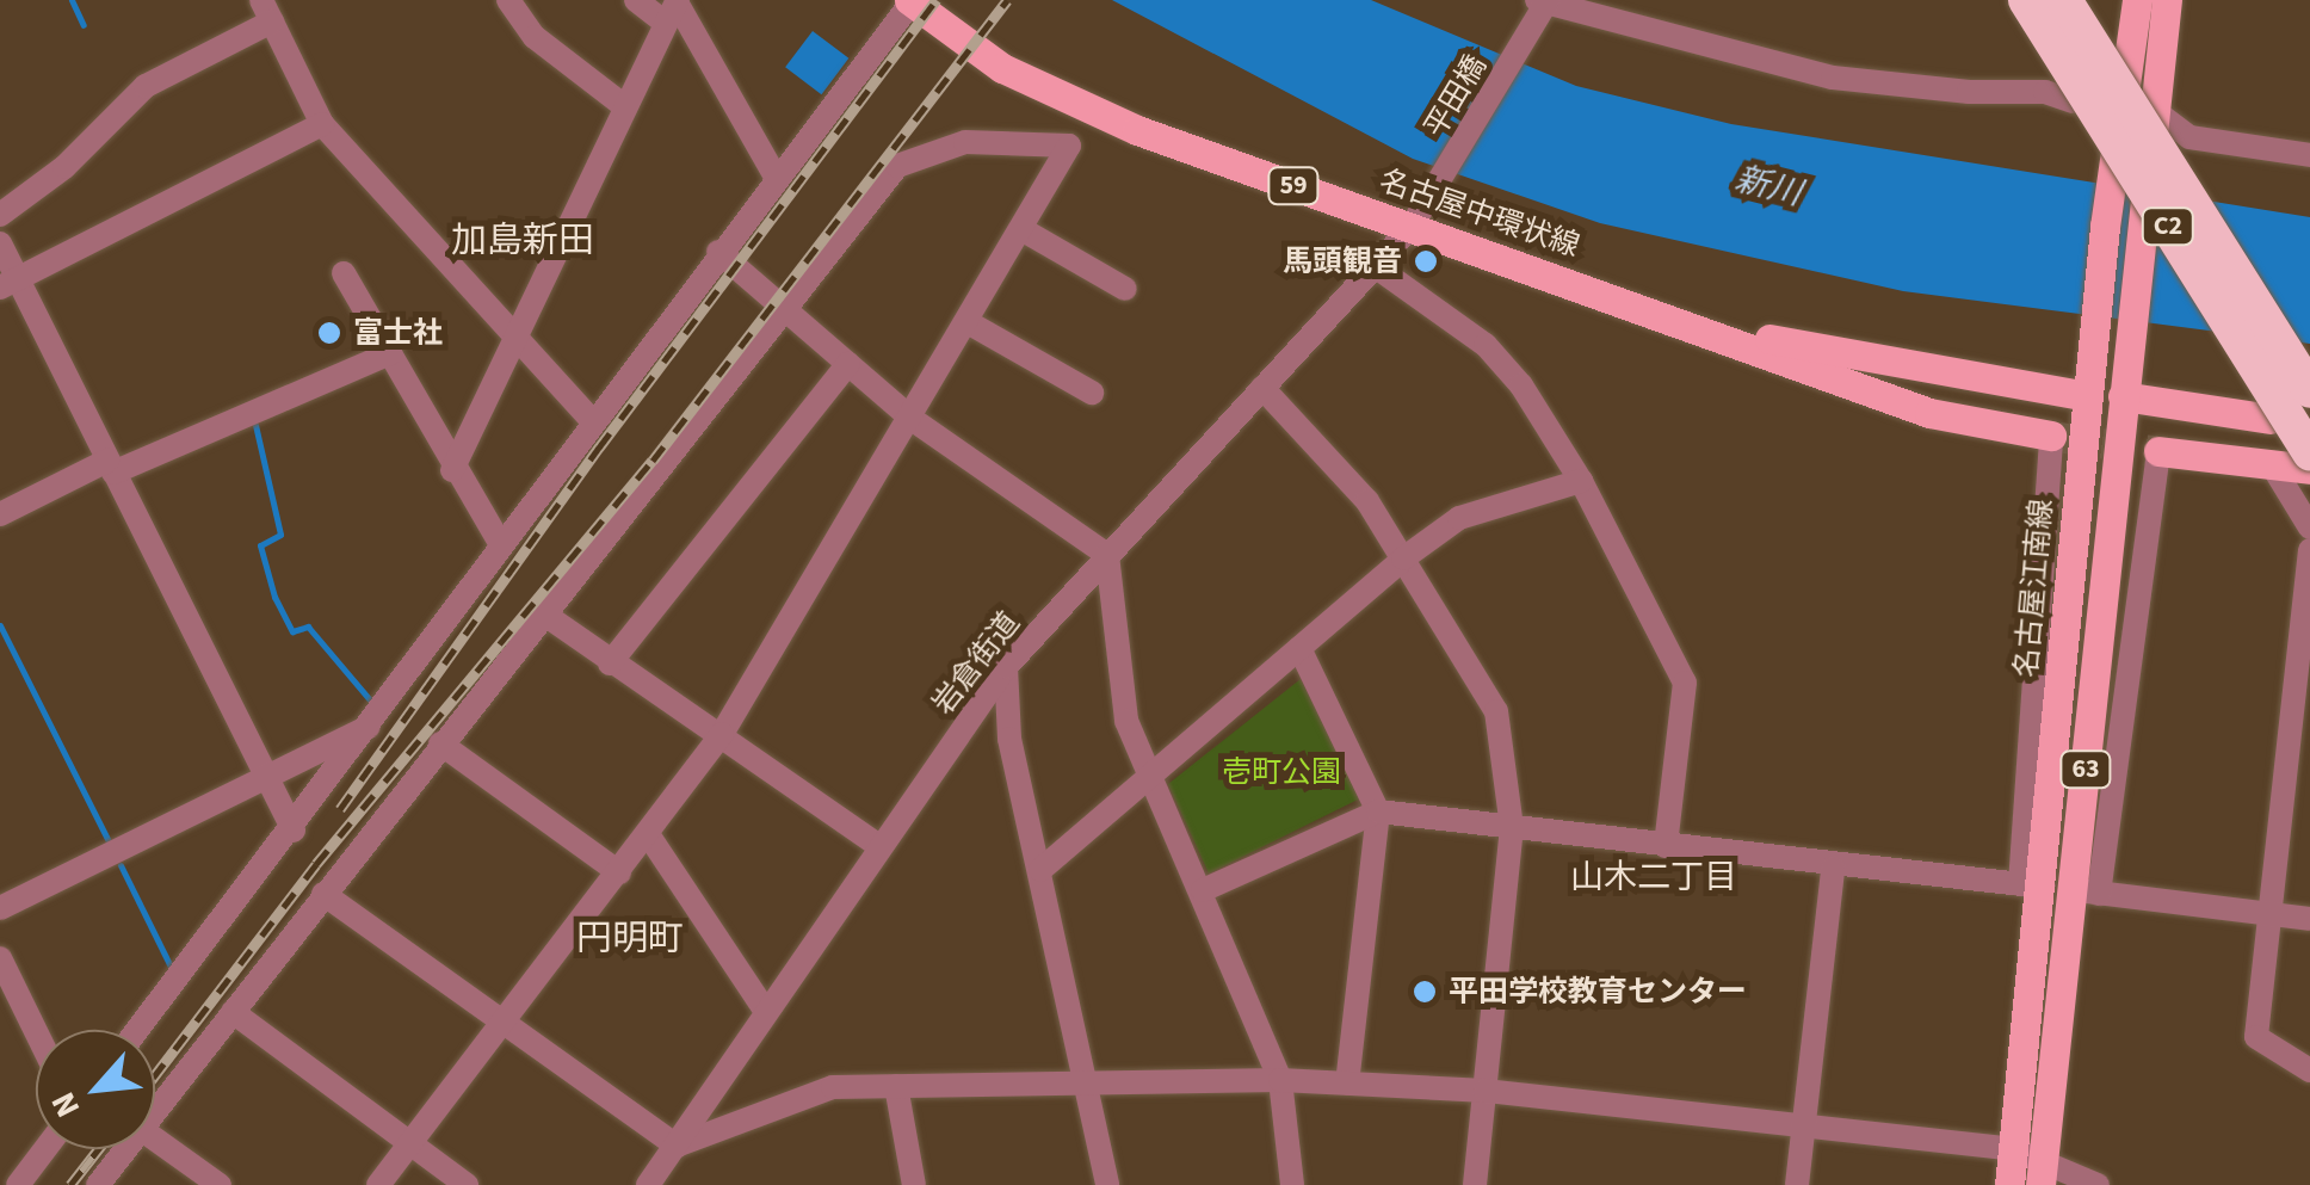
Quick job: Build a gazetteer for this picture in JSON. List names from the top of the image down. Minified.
{"streets":{"highway":["C2"],"main road":["59","名古屋中環状線","名古屋江南線","63"],"street":["平田橋","岩倉街道"]},"crossings":[["平田橋","名古屋中環状線"],["平田橋","岩倉街道"],["名古屋中環状線","岩倉街道"]],"districts":["加島新田","山木二丁目","円明町"],"water":["新川"],"parks":["壱町公園"],"places":["馬頭観音","富士社","平田学校教育センター"],"north":"bottom left"}
